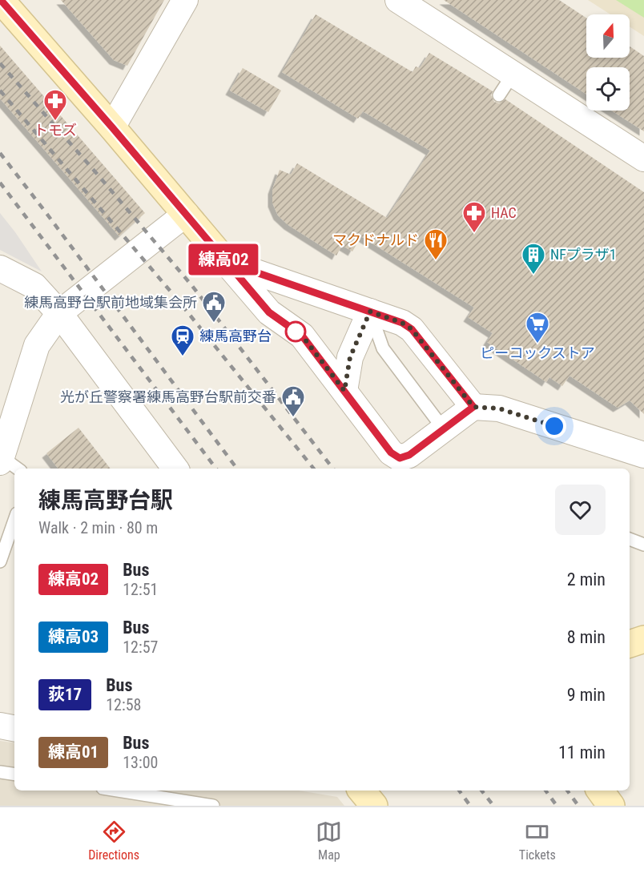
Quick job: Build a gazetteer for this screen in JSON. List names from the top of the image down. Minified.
{"places":{"pharmacy":["トモズ","HAC"],"restaurant":["マクドナルド"],"building":["NFプラザ1"],"public building":["練馬高野台駅前地域集会所","光が丘警察署練馬高野台駅前交番"],"supermarket":["ピーコックストア"],"station":["練馬高野台"]},"lines":["bus line 練高02"],"north":"top","page":{"on_map":"練高02","heading":["練馬高野台駅","Walk · 2 min · 80 m"],"list":[{"mark":"練高02","name":"Bus","note":"12:51","value":"2 min"},{"mark":"練高03","name":"Bus","note":"12:57","value":"8 min"},{"mark":"荻17","name":"Bus","note":"12:58","value":"9 min"},{"mark":"練高01","name":"Bus","note":"13:00","value":"11 min"}],"tabs":["Directions","Map","Tickets"]}}
